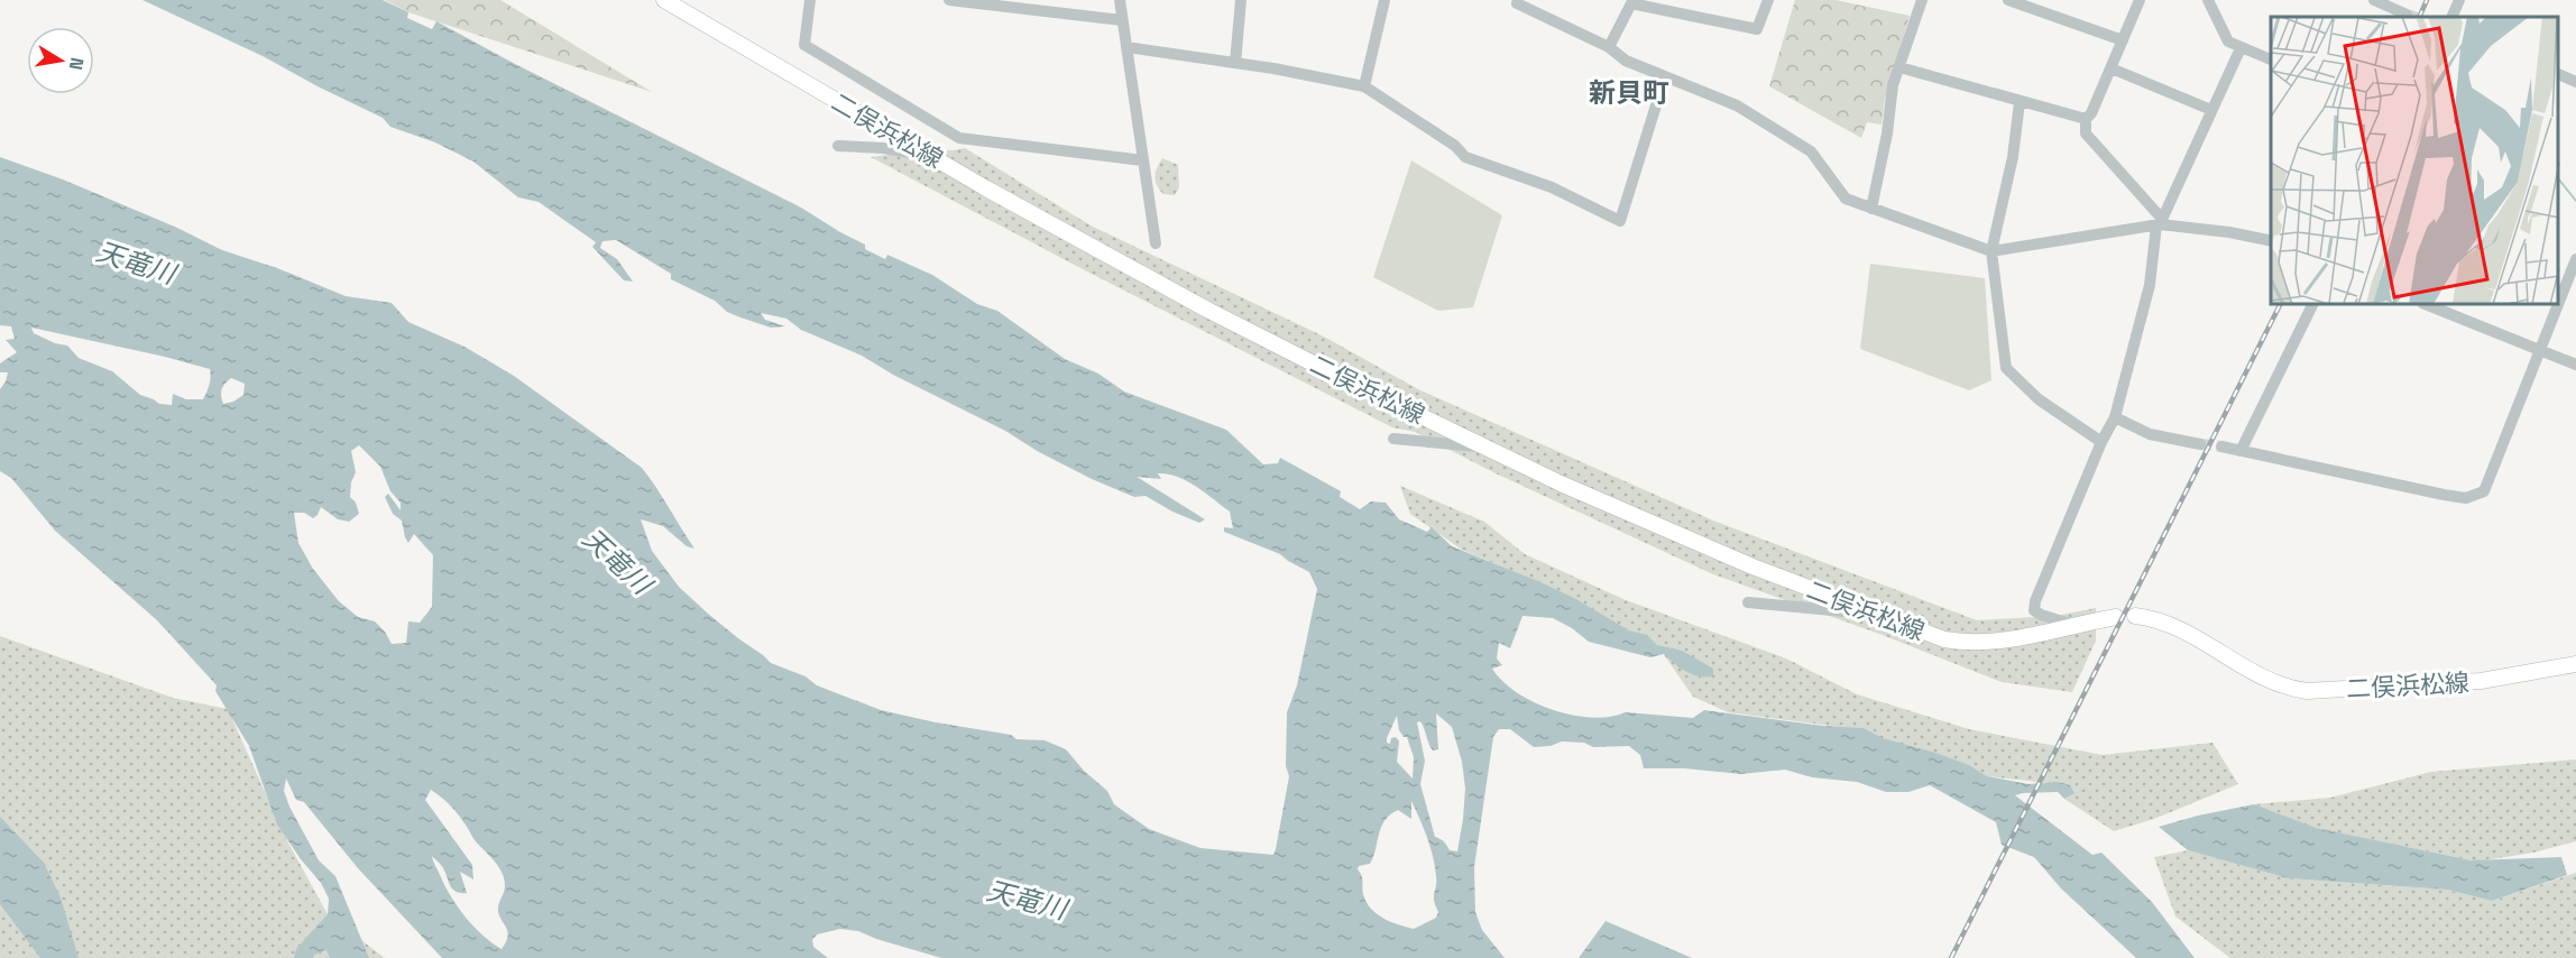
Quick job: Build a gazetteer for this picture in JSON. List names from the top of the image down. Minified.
{"streets":{"main road":["二俣浜松線"]},"districts":["新貝町"],"water":["天竜川"],"north":"right"}
